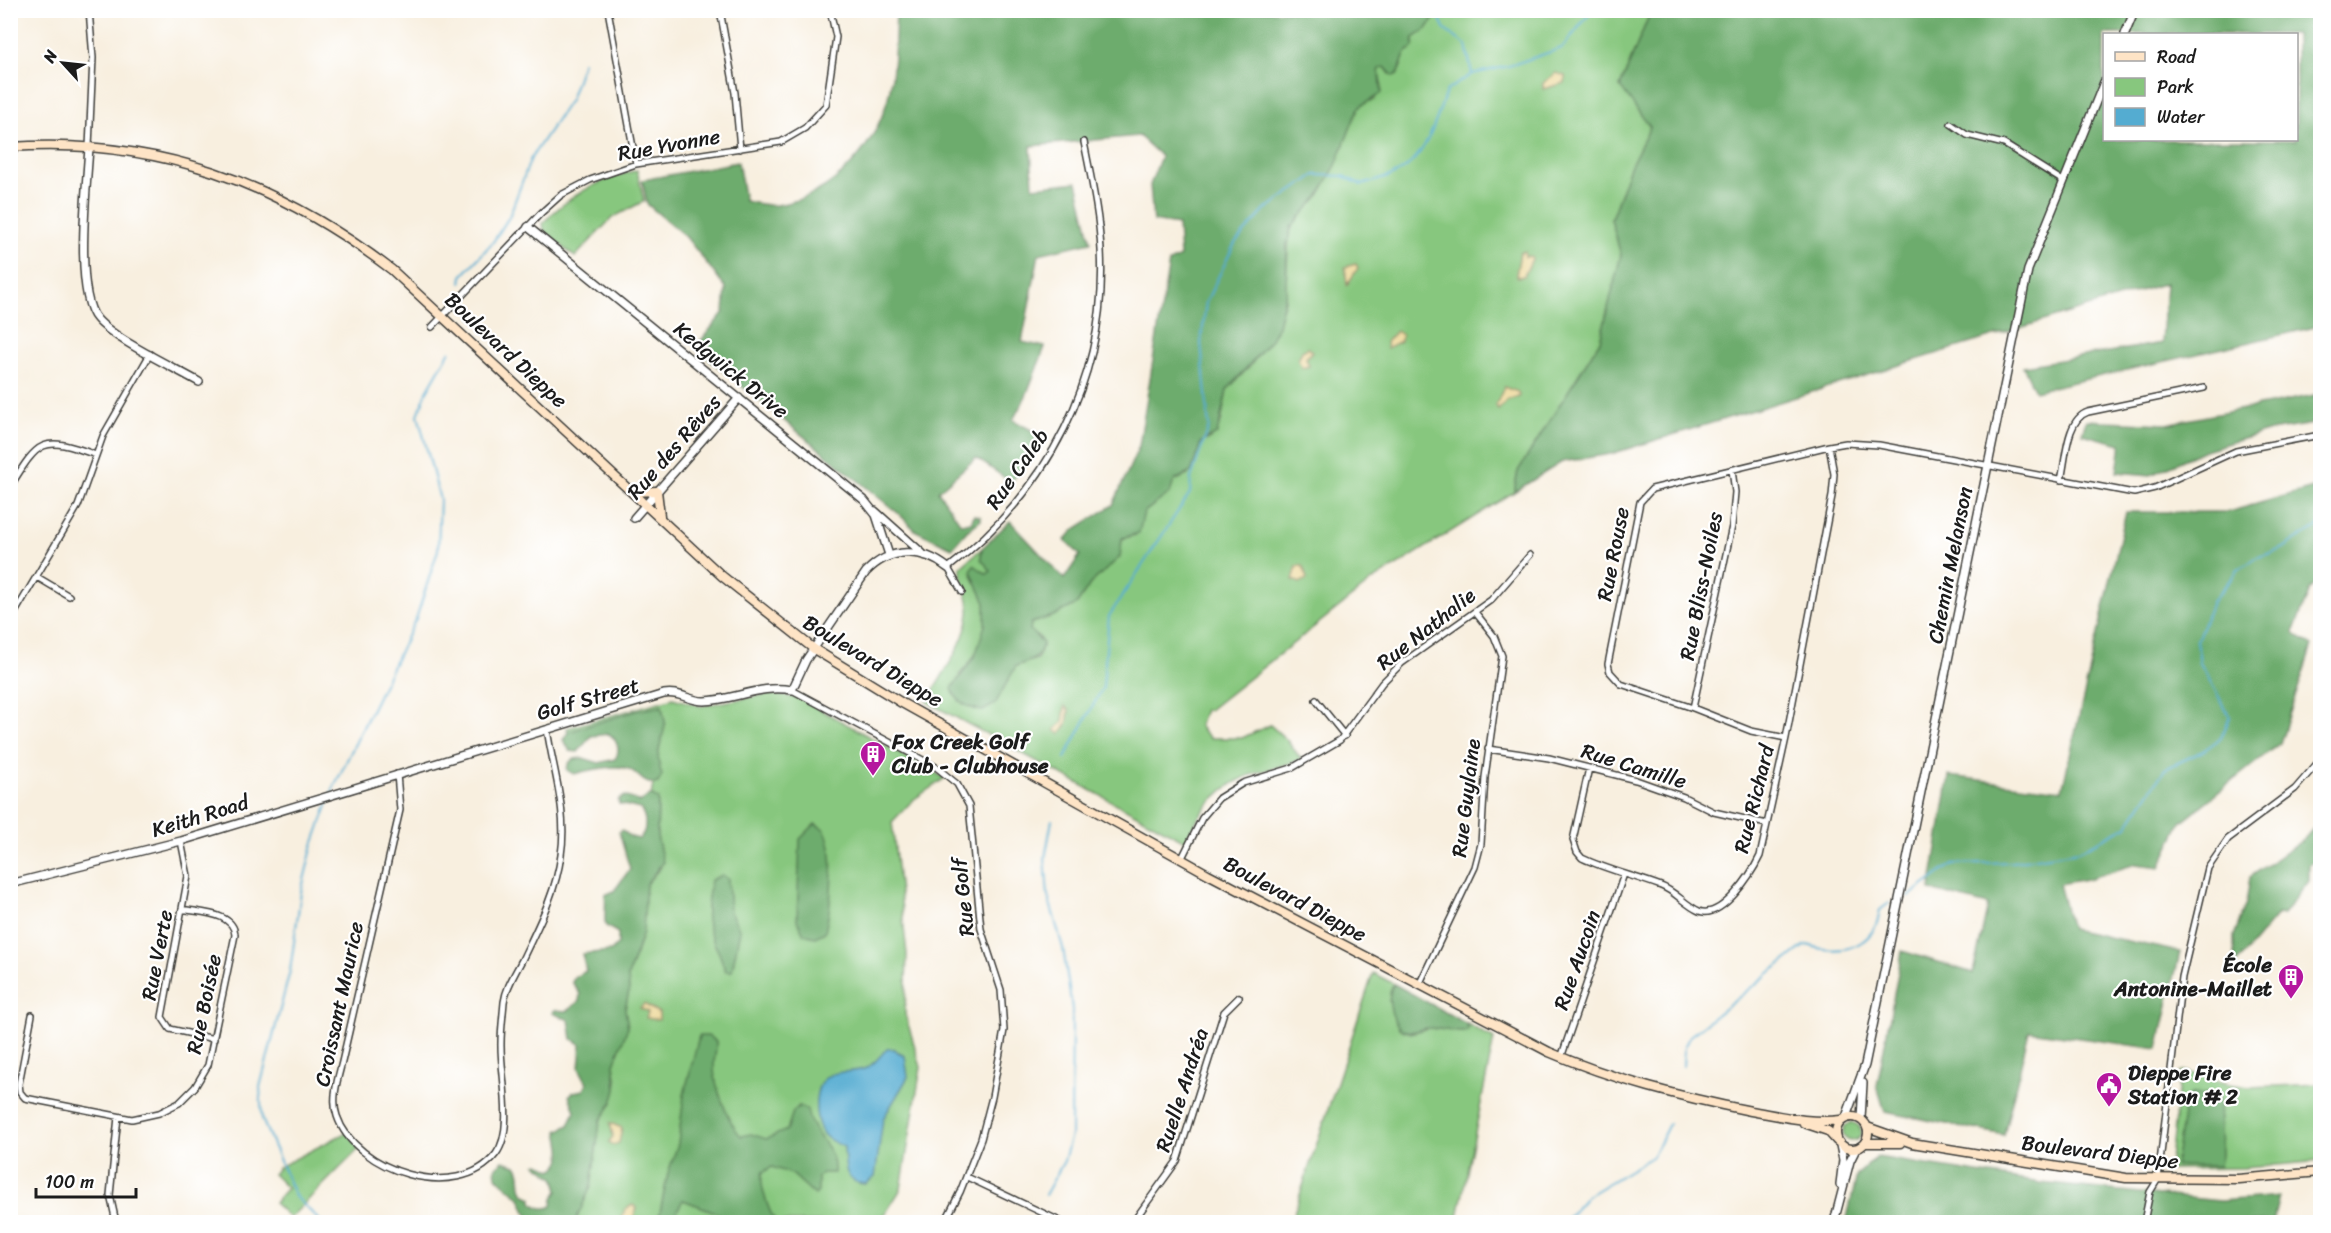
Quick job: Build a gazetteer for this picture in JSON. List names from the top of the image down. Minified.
{"streets":{"main road":["Boulevard Dieppe"],"street":["Rue Yvonne","Kedgwick Drive","Rue des Rêves","Rue Caleb","Rue Rouse","Chemin Melanson","Rue Bliss-Noiles","Rue Nathalie","Golf Street","Rue Camille","Rue Guylaine","Rue Richard","Keith Road","Rue Golf","Rue Verte","Rue Aucoin","Rue Boisée","Croissant Maurice","Ruelle Andréa"]},"crossings":[["Rue Yvonne","Boulevard Dieppe"],["Rue Yvonne","Kedgwick Drive"],["Boulevard Dieppe","Rue des Rêves"],["Boulevard Dieppe","Rue Nathalie"],["Boulevard Dieppe","Rue Guylaine"],["Boulevard Dieppe","Rue Aucoin"],["Kedgwick Drive","Rue des Rêves"],["Rue Rouse","Chemin Melanson"],["Rue Rouse","Rue Bliss-Noiles"],["Rue Rouse","Rue Richard"],["Rue Nathalie","Rue Guylaine"],["Golf Street","Keith Road"],["Golf Street","Rue Golf"],["Golf Street","Croissant Maurice"],["Rue Camille","Rue Guylaine"],["Rue Camille","Rue Richard"],["Rue Richard","Rue Aucoin"],["Keith Road","Rue Verte"],["Keith Road","Croissant Maurice"],["Rue Verte","Rue Boisée"]],"places":{"building":["Fox Creek Golf Club - Clubhouse","École Antonine-Maillet"],"public building":["Dieppe Fire Station # 2"]},"legend":["Road","Park","Water"],"scale_bar":"100 m","north":"top left"}
